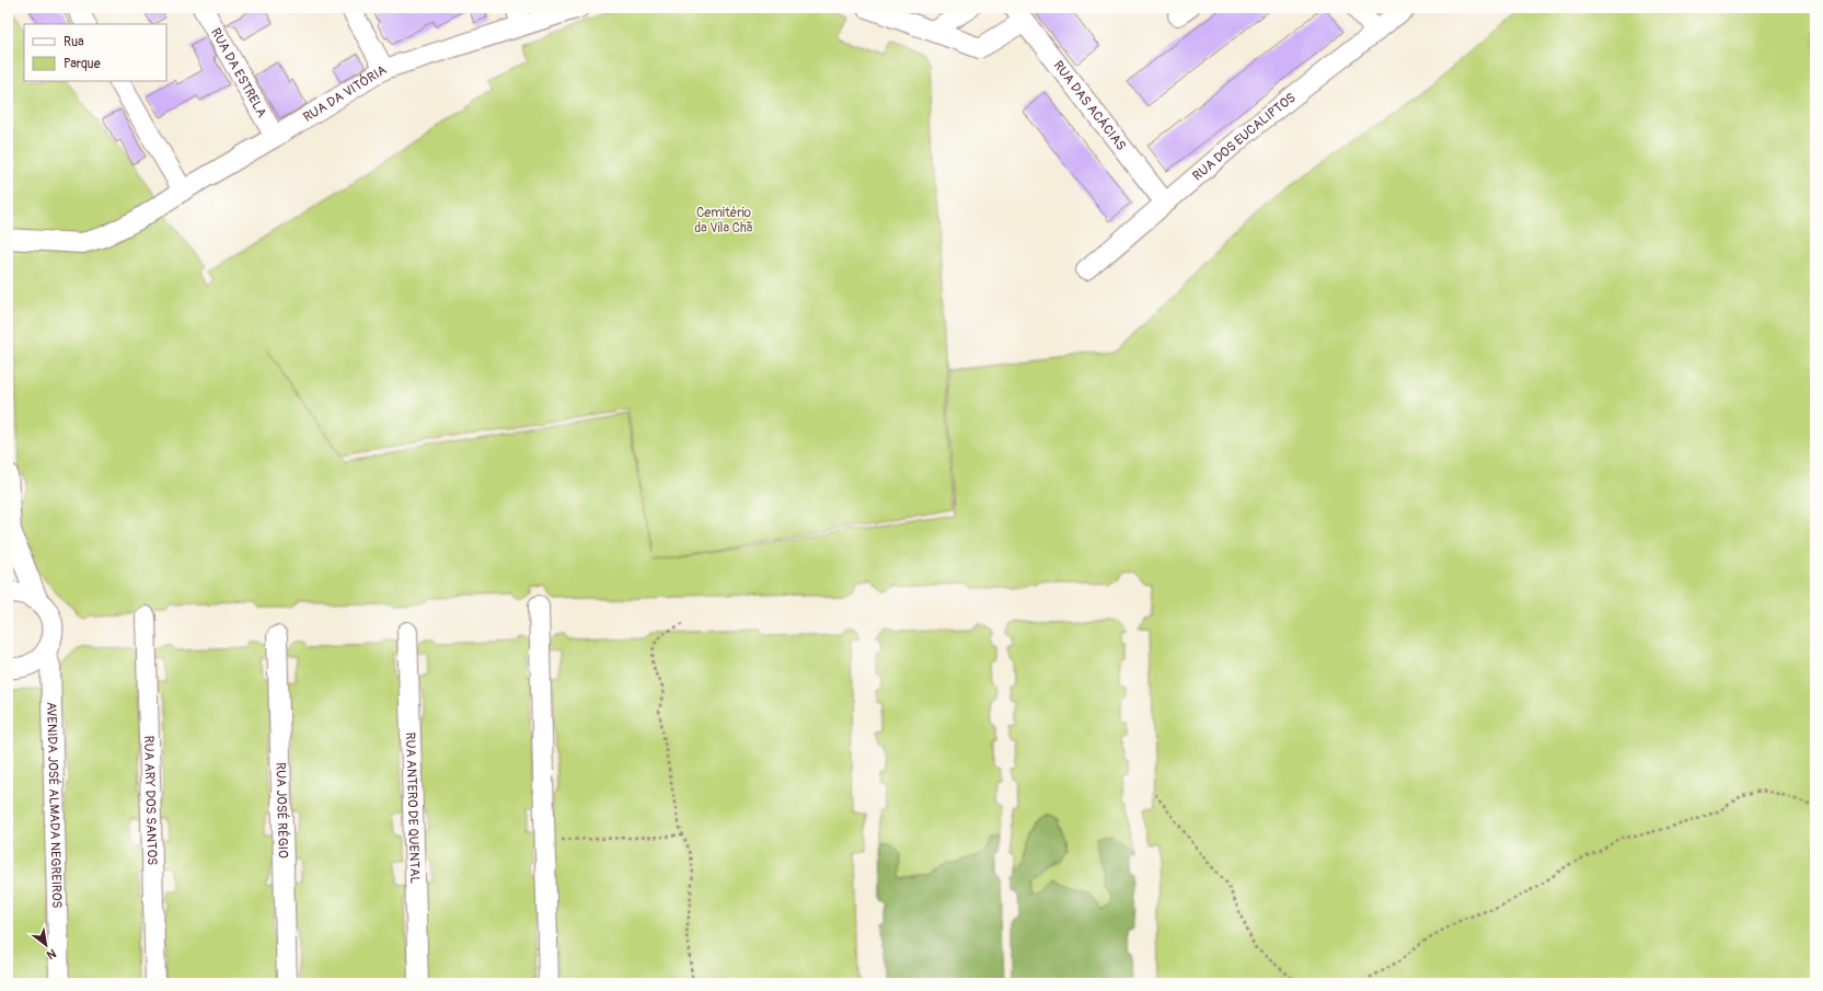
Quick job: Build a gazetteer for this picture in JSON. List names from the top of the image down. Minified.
{"streets":{"street":["RUA DA ESTRELA","RUA DA VITÓRIA","RUA DAS ACÁCIAS","RUA DOS EUCALIPTOS","RUA ARY DOS SANTOS","AVENIDA JOSÉ ALMADA NEGREIROS","RUA ANTERO DE QUENTAL","RUA JOSÉ RÉGIO"]},"crossings":[["RUA DA ESTRELA","RUA DA VITÓRIA"],["RUA DAS ACÁCIAS","RUA DOS EUCALIPTOS"]],"parks":["Cemitério da Vila Chã"],"legend":["Rua","Parque"],"north":"bottom right"}
